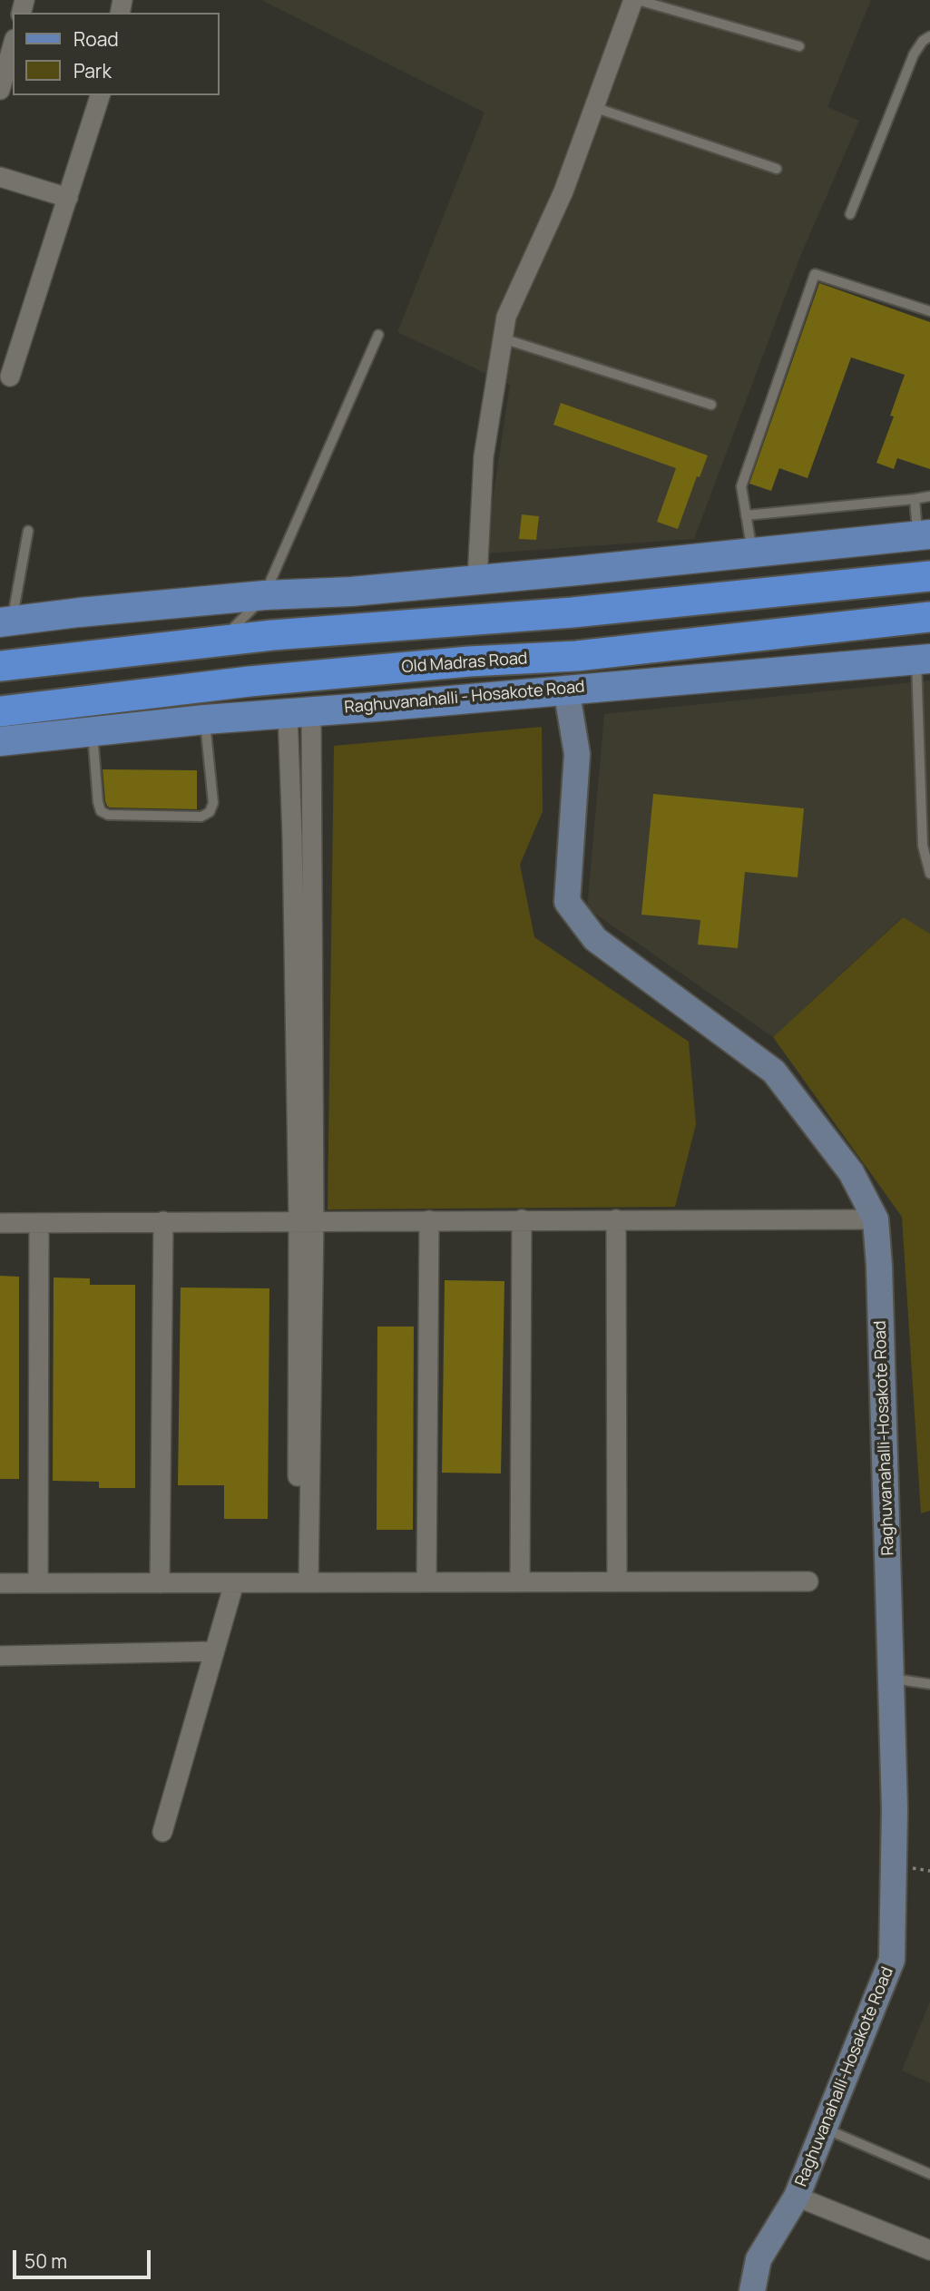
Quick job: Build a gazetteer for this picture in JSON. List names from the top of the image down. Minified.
{"streets":{"highway":["Old Madras Road"],"main road":["Raghuvanahalli - Hosakote Road","Raghuvanahalli-Hosakote Road"]},"crossings":[["Raghuvanahalli - Hosakote Road","Raghuvanahalli-Hosakote Road"]],"legend":["Road","Park"],"scale_bar":"50 m"}
